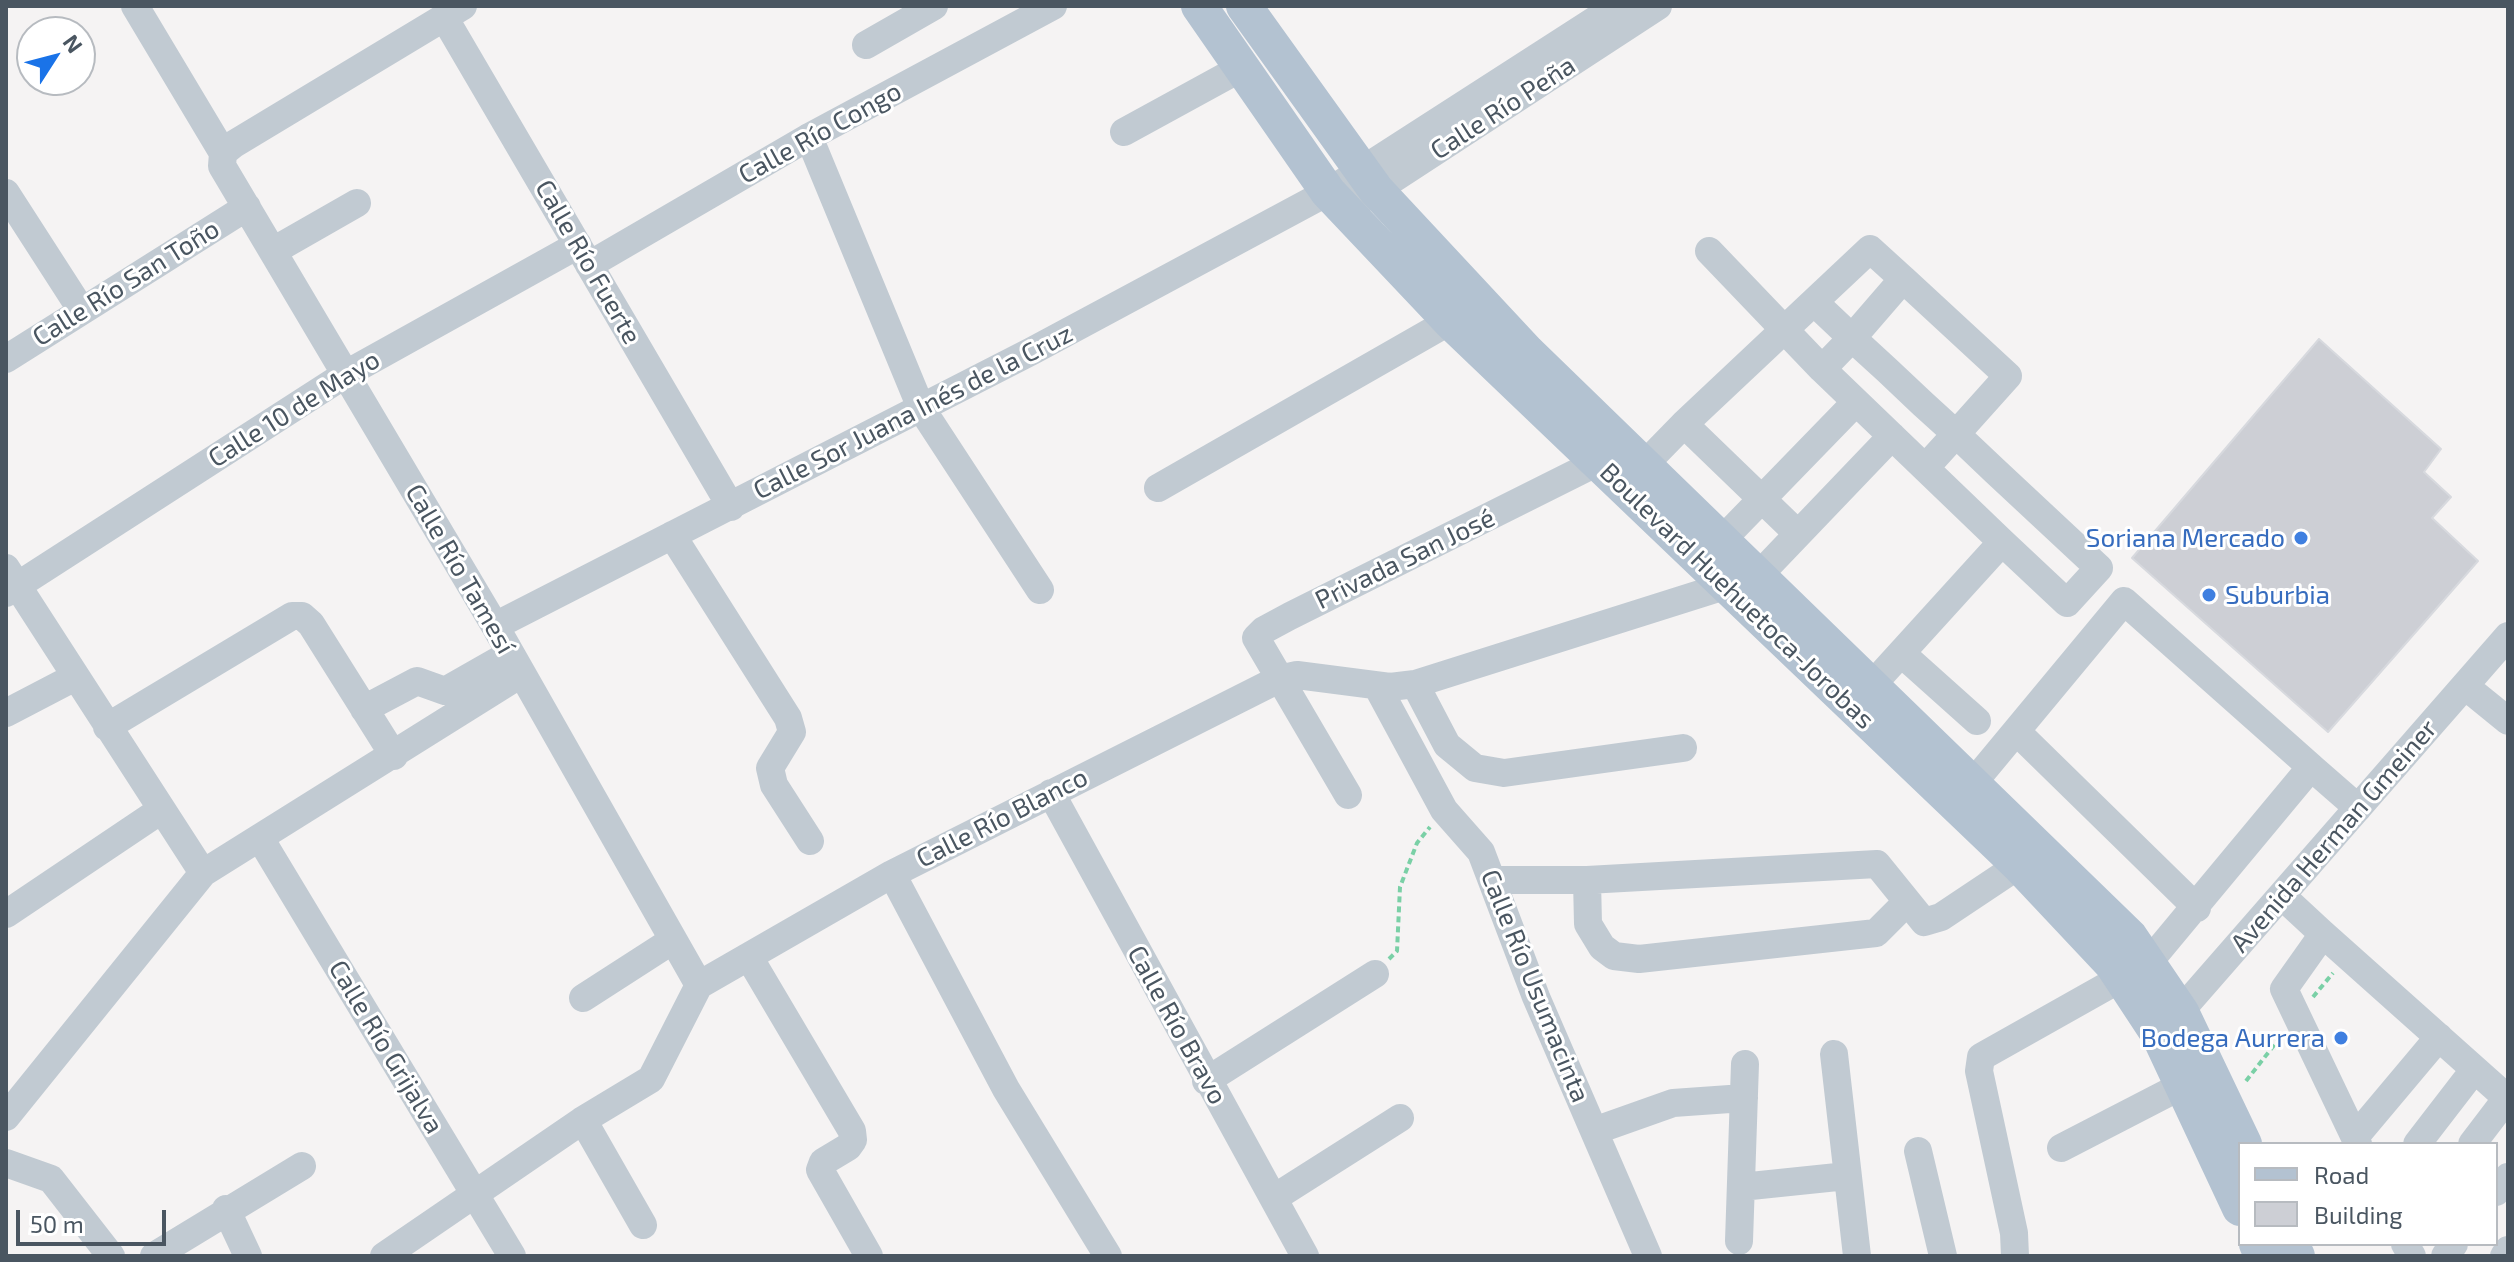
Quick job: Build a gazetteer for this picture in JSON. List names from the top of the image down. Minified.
{"streets":{"main road":["Boulevard Huehuetoca-Jorobas"],"street":["Calle Río Peña","Calle Río Congo","Calle Río Fuerte","Calle Río San Toño","Calle 10 de Mayo","Calle Sor Juana Inés de la Cruz","Privada San José","Calle Río Tamesí","Calle Río Blanco","Avenida Herman Gmeiner","Calle Río Usumacinta","Calle Río Bravo","Calle Río Grijalva"]},"crossings":[["Calle Río Peña","Calle Sor Juana Inés de la Cruz"],["Calle Río Peña","Boulevard Huehuetoca-Jorobas"],["Calle Río Congo","Calle Río Fuerte"],["Calle Río Congo","Calle 10 de Mayo"],["Calle Río Fuerte","Calle 10 de Mayo"],["Calle Río Fuerte","Calle Sor Juana Inés de la Cruz"],["Calle Río San Toño","Calle Río Tamesí"],["Calle 10 de Mayo","Calle Río Tamesí"],["Calle Sor Juana Inés de la Cruz","Calle Río Tamesí"],["Calle Sor Juana Inés de la Cruz","Boulevard Huehuetoca-Jorobas"],["Privada San José","Boulevard Huehuetoca-Jorobas"],["Privada San José","Calle Río Blanco"],["Calle Río Tamesí","Calle Río Blanco"],["Boulevard Huehuetoca-Jorobas","Calle Río Blanco"],["Boulevard Huehuetoca-Jorobas","Avenida Herman Gmeiner"],["Calle Río Blanco","Calle Río Usumacinta"],["Calle Río Blanco","Calle Río Bravo"]],"places":["Soriana Mercado","Suburbia","Bodega Aurrera"],"legend":["Road","Building"],"scale_bar":"50 m","north":"top right"}
